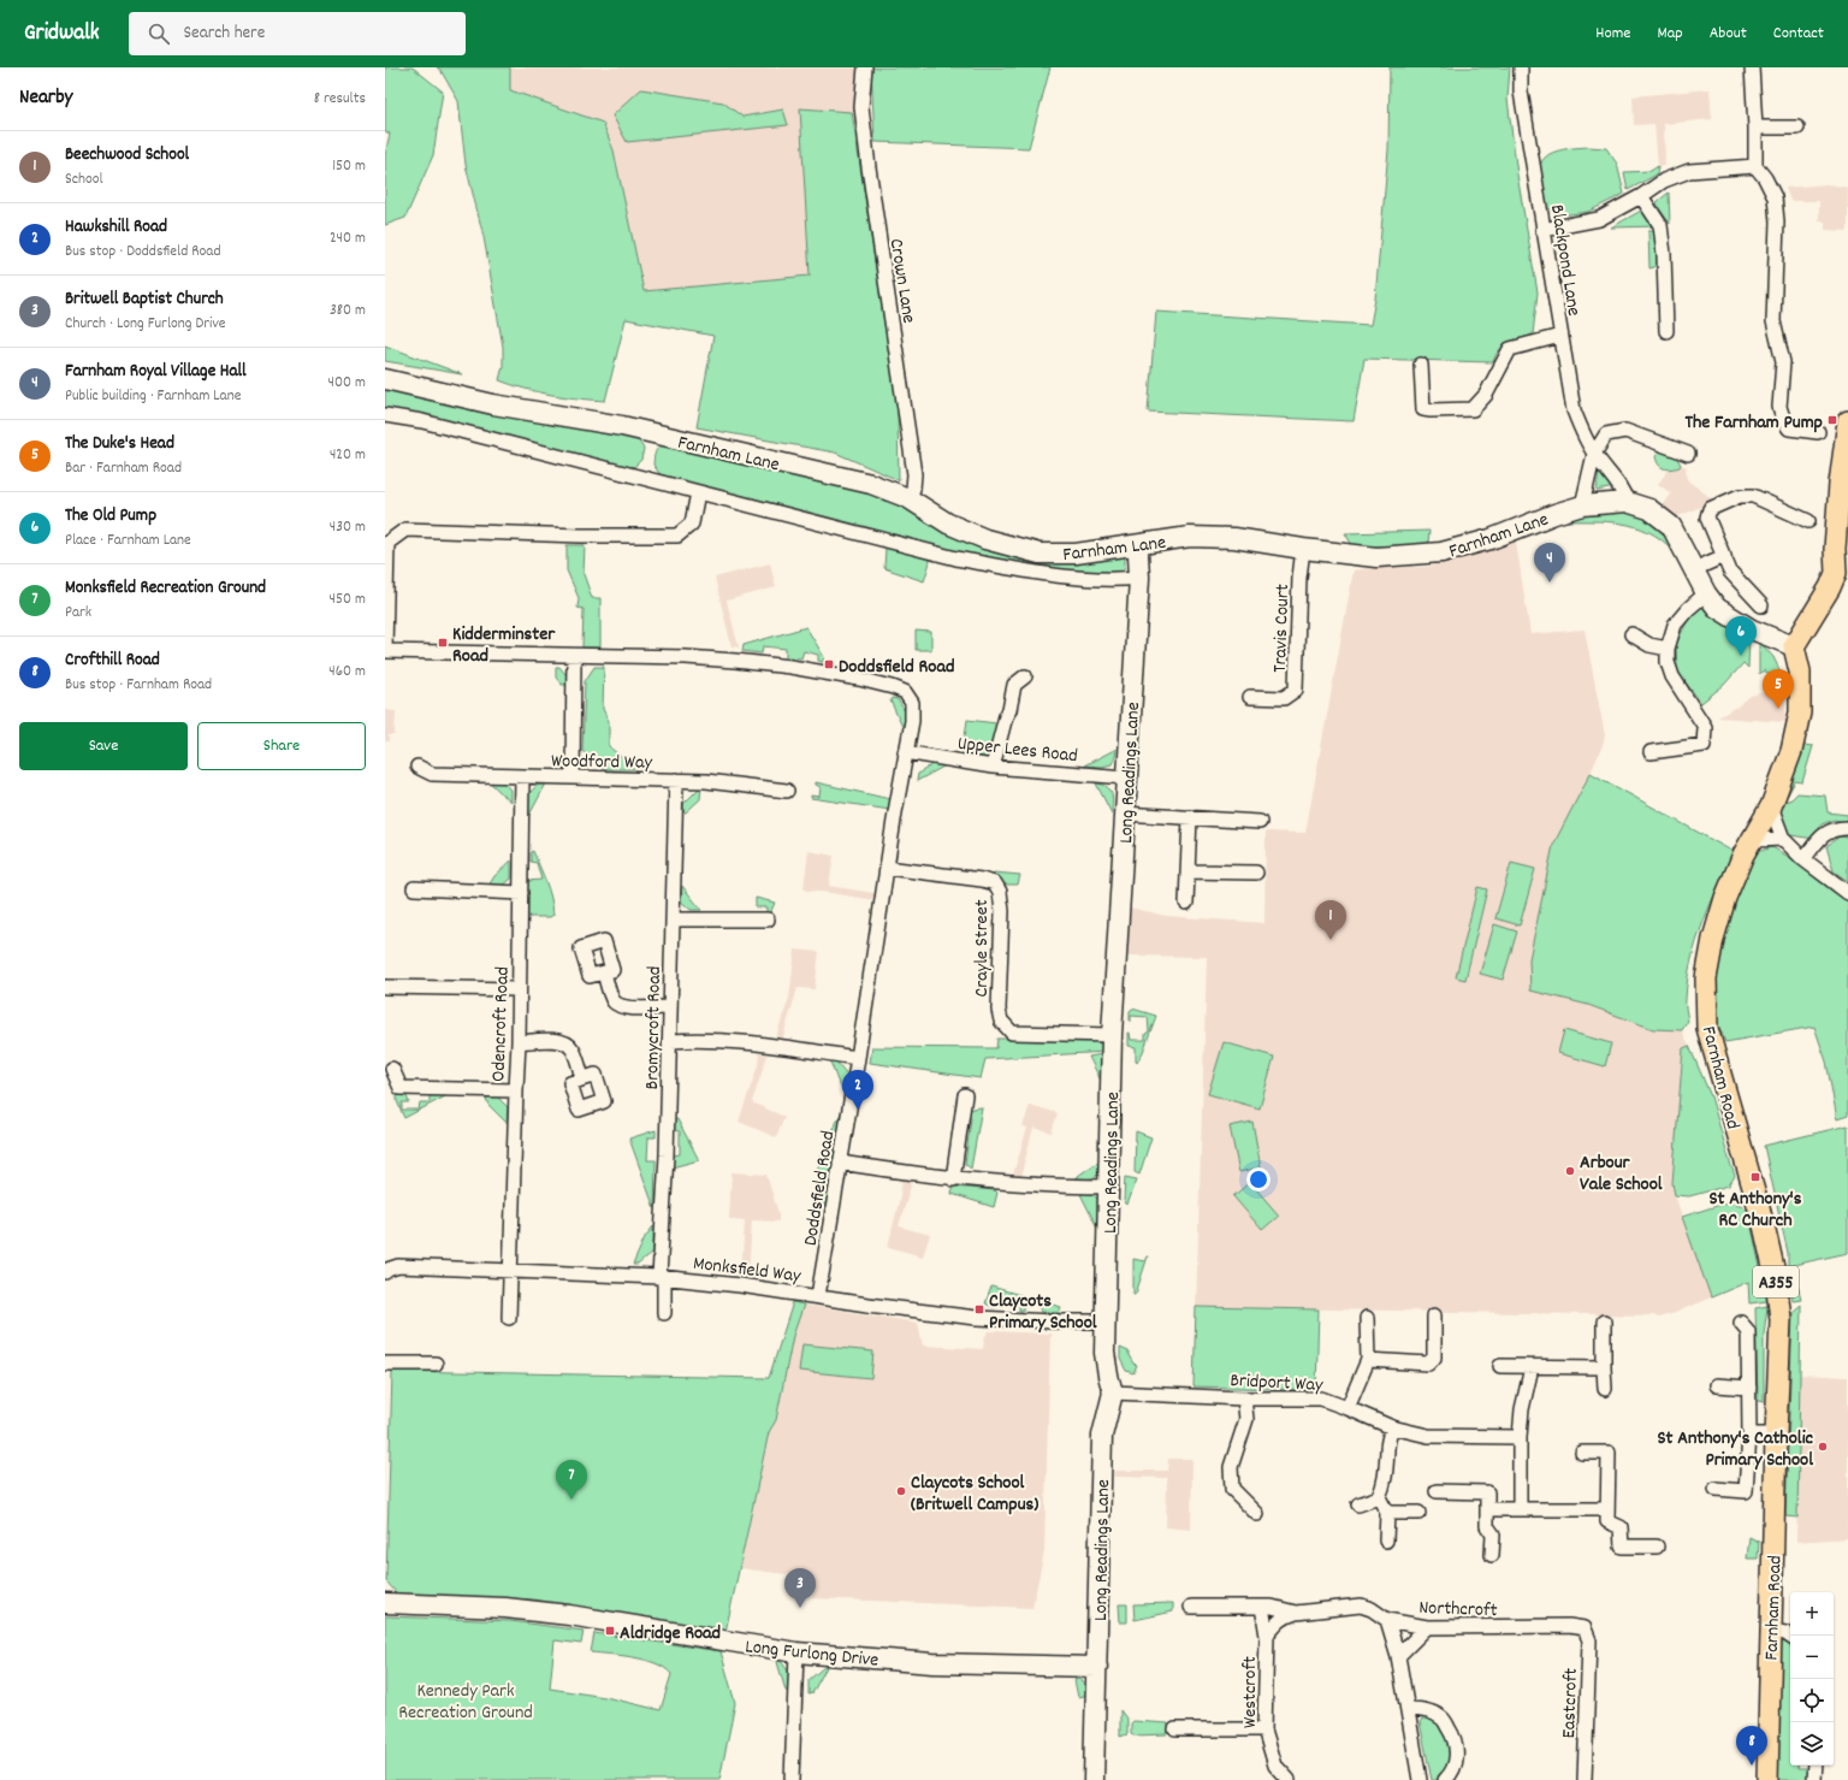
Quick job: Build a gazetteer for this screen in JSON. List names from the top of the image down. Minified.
{"streets":{"main road":["Farnham Road","A355"],"street":["Blackpond Lane","Crown Lane","Farnham Lane","Travis Court","Upper Lees Road","Woodford Way","Long Readings Lane","Crayle Street","Odencroft Road","Bromycroft Road","Doddsfield Road","Monksfield Way","Bridport Way","Northcroft","Long Furlong Drive","Westcroft","Eastcroft"]},"crossings":[["Blackpond Lane","Farnham Lane"],["Crown Lane","Farnham Lane"],["Farnham Lane","Travis Court"],["Farnham Lane","Long Readings Lane"],["Farnham Lane","Farnham Road"],["Upper Lees Road","Long Readings Lane"],["Upper Lees Road","Doddsfield Road"],["Woodford Way","Odencroft Road"],["Woodford Way","Bromycroft Road"],["Long Readings Lane","Crayle Street"],["Long Readings Lane","Monksfield Way"],["Long Readings Lane","Bridport Way"],["Long Readings Lane","Long Furlong Drive"],["Crayle Street","Doddsfield Road"],["Odencroft Road","Monksfield Way"],["Bromycroft Road","Monksfield Way"],["Doddsfield Road","Monksfield Way"],["Northcroft","Westcroft"],["Northcroft","Eastcroft"]],"parks":["Kennedy Park Recreation Ground"],"places":{"transit":["The Farnham Pump","Kidderminster Road","Doddsfield Road","St Anthony's RC Church","Claycots Primary School","Aldridge Road"],"other":["Arbour Vale School","St Anthony's Catholic Primary School","Claycots School (Britwell Campus)"]},"page":{"header":"Gridwalk","search":"Search here","nav":["Home","Map","About","Contact"],"heading":["Nearby","8 results"],"list":[{"mark":"1","name":"Beechwood School","note":"School","value":"150 m"},{"mark":"2","name":"Hawkshill Road","note":"Bus stop · Doddsfield Road","value":"240 m"},{"mark":"3","name":"Britwell Baptist Church","note":"Church · Long Furlong Drive","value":"380 m"},{"mark":"4","name":"Farnham Royal Village Hall","note":"Public building · Farnham Lane","value":"400 m"},{"mark":"5","name":"The Duke's Head","note":"Bar · Farnham Road","value":"420 m"},{"mark":"6","name":"The Old Pump","note":"Place · Farnham Lane","value":"430 m"},{"mark":"7","name":"Monksfield Recreation Ground","note":"Park","value":"450 m"},{"mark":"8","name":"Crofthill Road","note":"Bus stop · Farnham Road","value":"460 m"}],"pins":["4","6","5","1","2","7","3","8"],"buttons":["Save","Share"],"map_buttons":["+","−"]}}
